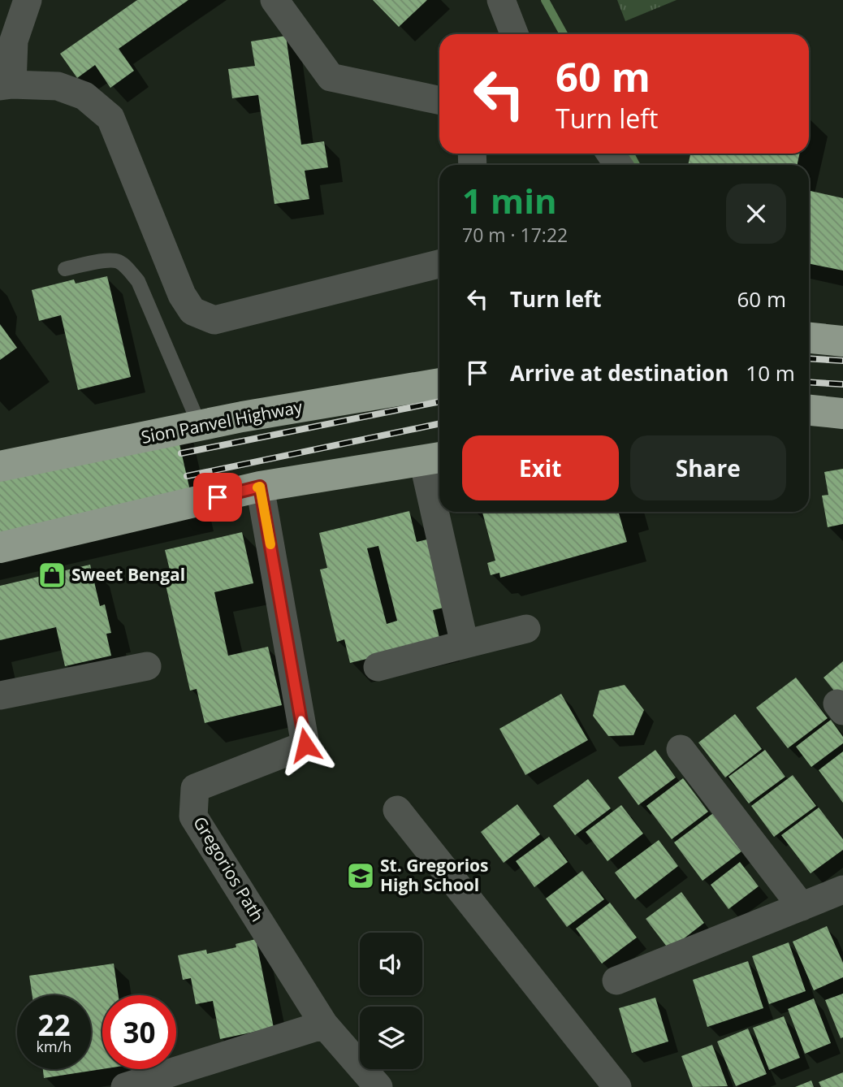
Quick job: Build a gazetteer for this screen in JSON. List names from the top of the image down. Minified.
{"streets":{"highway":["Sion Panvel Highway"],"street":["Gregorios Path"]},"places":{"shop":["Sweet Bengal"],"school or university":["St. Gregorios High School"]},"page":{"turn":["60 m","Turn left"],"heading":["1 min","70 m · 17:22"],"list":[{"name":"Turn left","value":"60 m"},{"name":"Arrive at destination","value":"10 m"}],"buttons":["Exit","Share"],"speed":"22 km/h","limit":"30"}}
